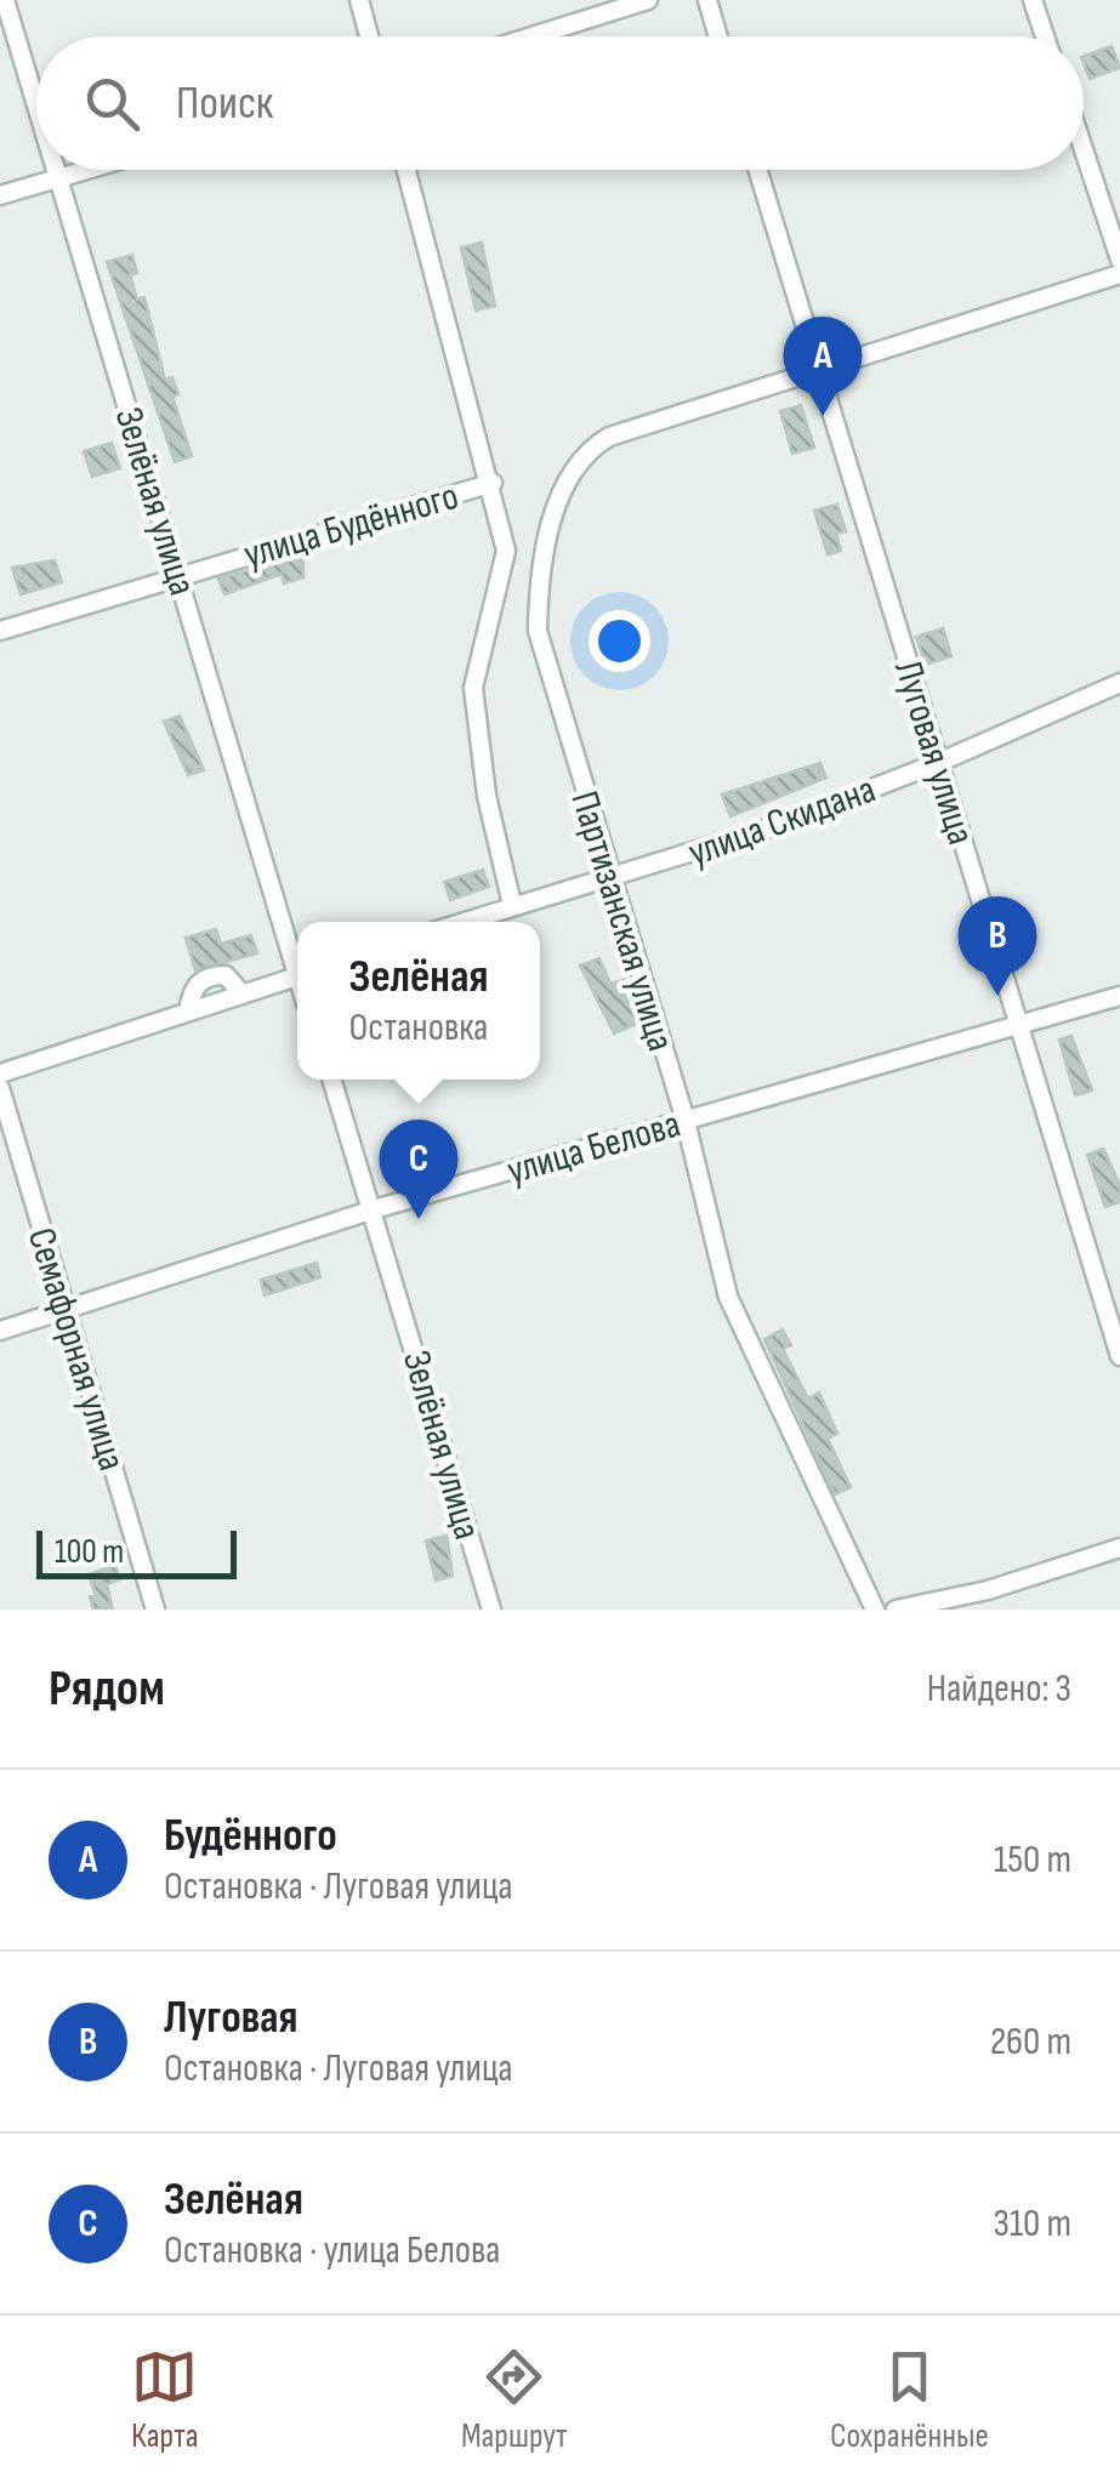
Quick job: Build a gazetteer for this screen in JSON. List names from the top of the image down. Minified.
{"streets":{"street":["Зелёная улица","улица Будённого","Луговая улица","улица Скидана","Партизанская улица","улица Белова","Семафорная улица"]},"crossings":[["Зелёная улица","улица Будённого"],["Зелёная улица","улица Белова"],["Луговая улица","улица Скидана"],["Луговая улица","Партизанская улица"],["Луговая улица","улица Белова"],["улица Скидана","Партизанская улица"],["Партизанская улица","улица Белова"],["улица Белова","Семафорная улица"]],"scale_bar":"100 m","page":{"search":"Поиск","pins":["A","B","C"],"popup":["Зелёная","Остановка"],"scale":"100 m","heading":["Рядом","Найдено: 3"],"list":[{"mark":"A","name":"Будённого","note":"Остановка · Луговая улица","value":"150 m"},{"mark":"B","name":"Луговая","note":"Остановка · Луговая улица","value":"260 m"},{"mark":"C","name":"Зелёная","note":"Остановка · улица Белова","value":"310 m"}],"nav":["Карта","Маршрут","Сохранённые"]}}
